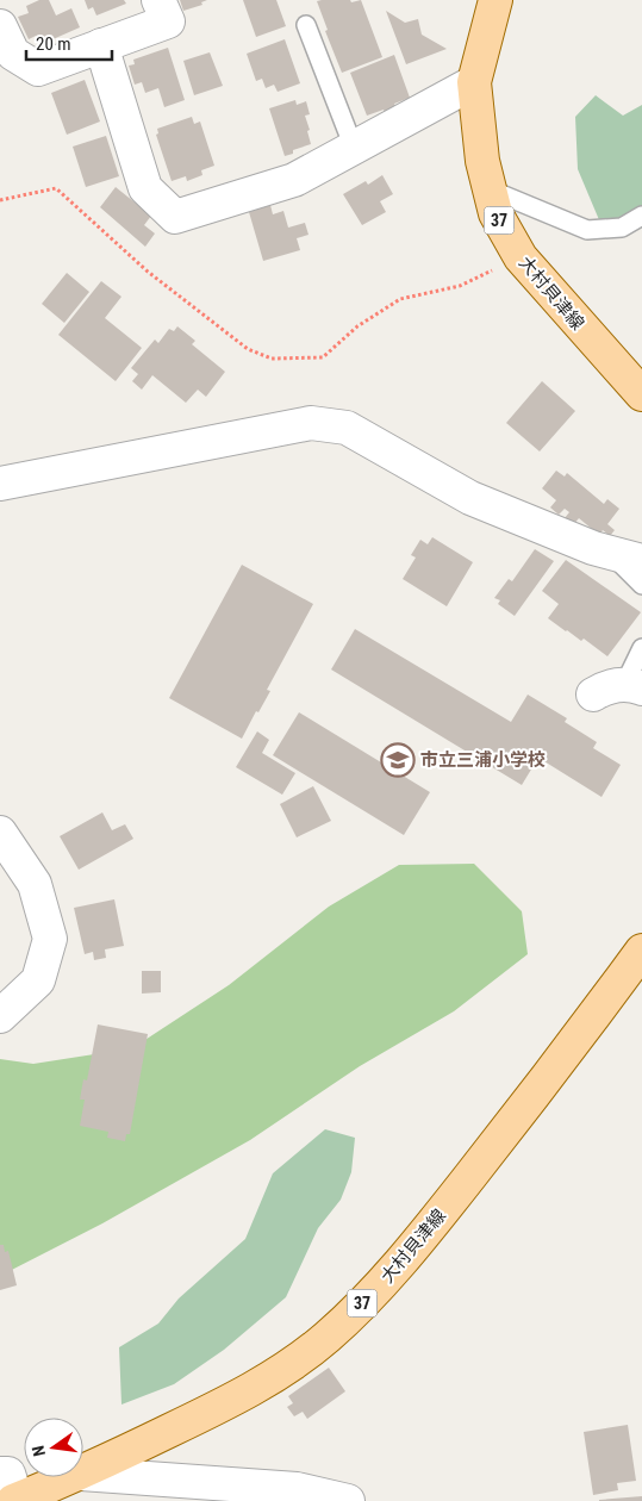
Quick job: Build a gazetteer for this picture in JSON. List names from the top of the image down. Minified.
{"streets":{"main road":["37","大村貝津線"]},"places":{"school or university":["市立三浦小学校"]},"scale_bar":"20 m","north":"left"}
